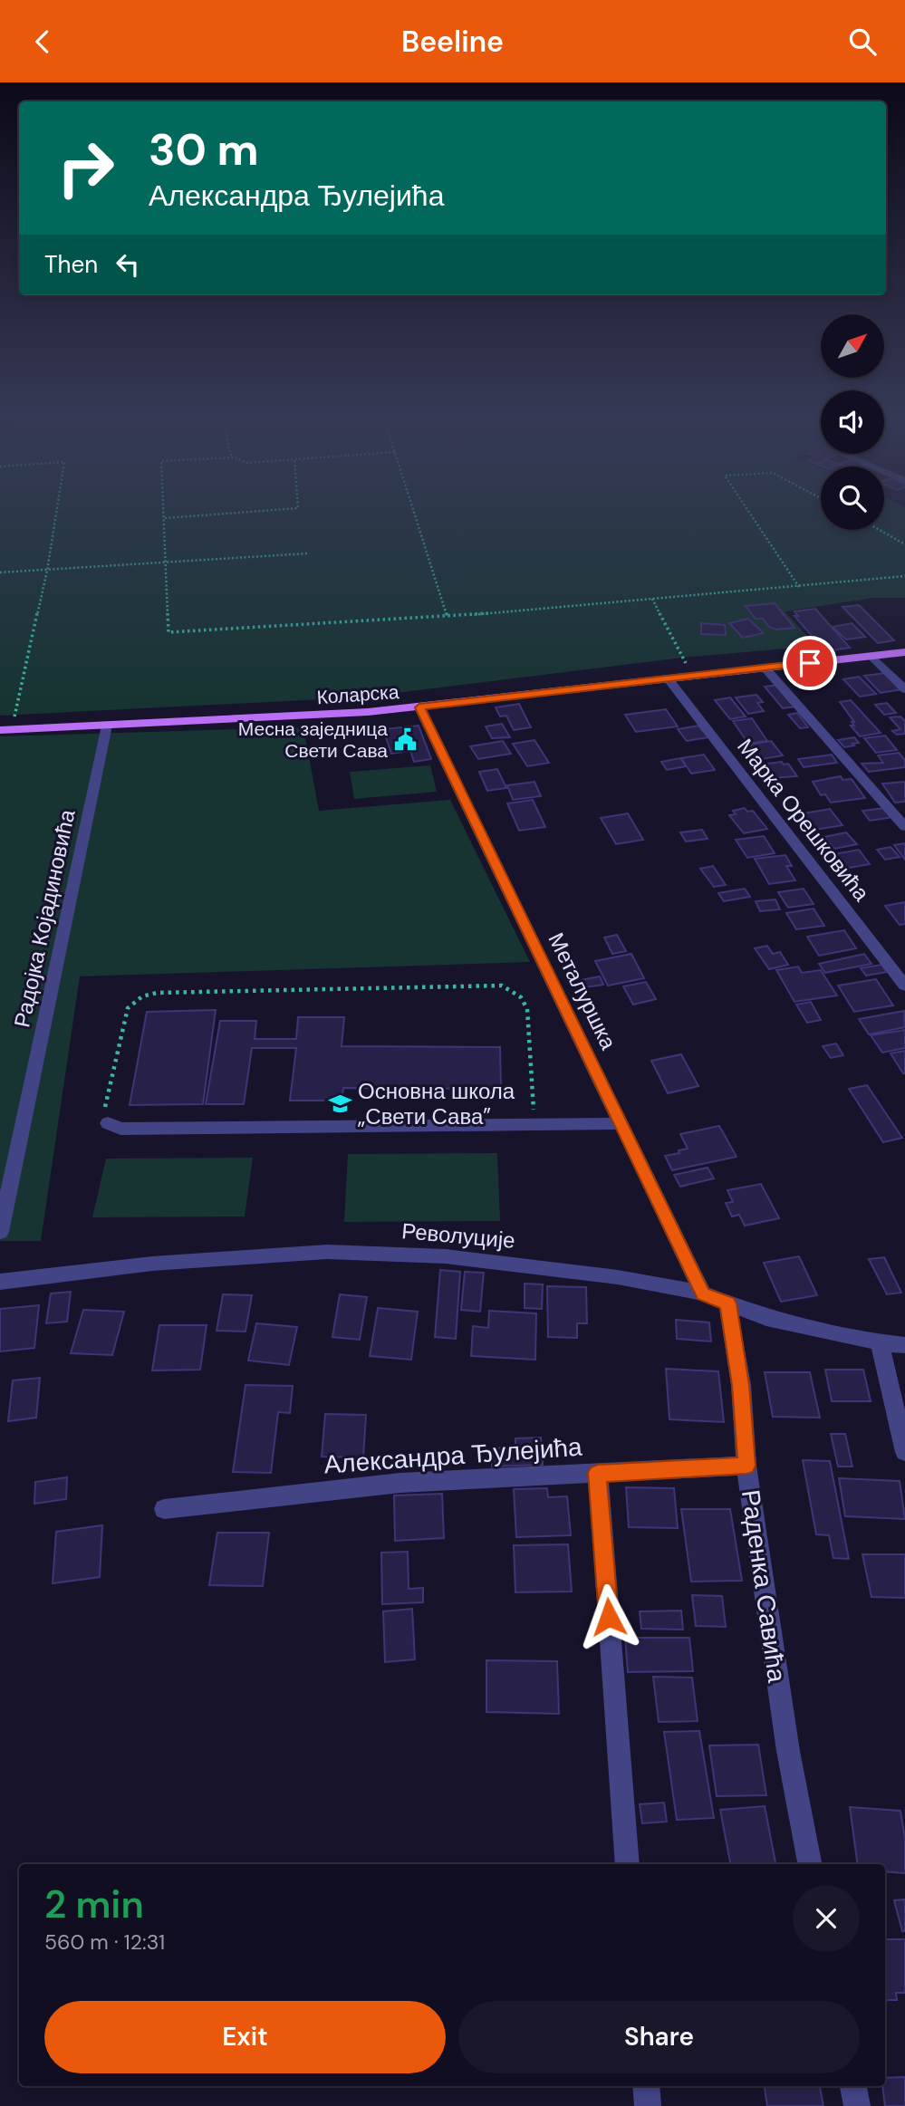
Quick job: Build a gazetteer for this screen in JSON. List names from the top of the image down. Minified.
{"streets":{"main road":["Коларска"],"street":["Марка Орешковића","Радојка Којадиновића","Металуршка","Револуције","Александра Ђулејића","Раденка Савића"]},"crossings":[["Коларска","Марка Орешковића"],["Коларска","Радојка Којадиновића"],["Коларска","Металуршка"],["Металуршка","Револуције"],["Револуције","Раденка Савића"],["Александра Ђулејића","Раденка Савића"]],"places":{"public building":["Месна заједница Свети Сава"],"school or university":["Основна школа „Свети Сава”"]},"north":"top right","page":{"header":"Beeline","turn":["30 m","Александра Ђулејића"],"then":"Then","heading":["2 min","560 m · 12:31"],"buttons":["Exit","Share"]}}
